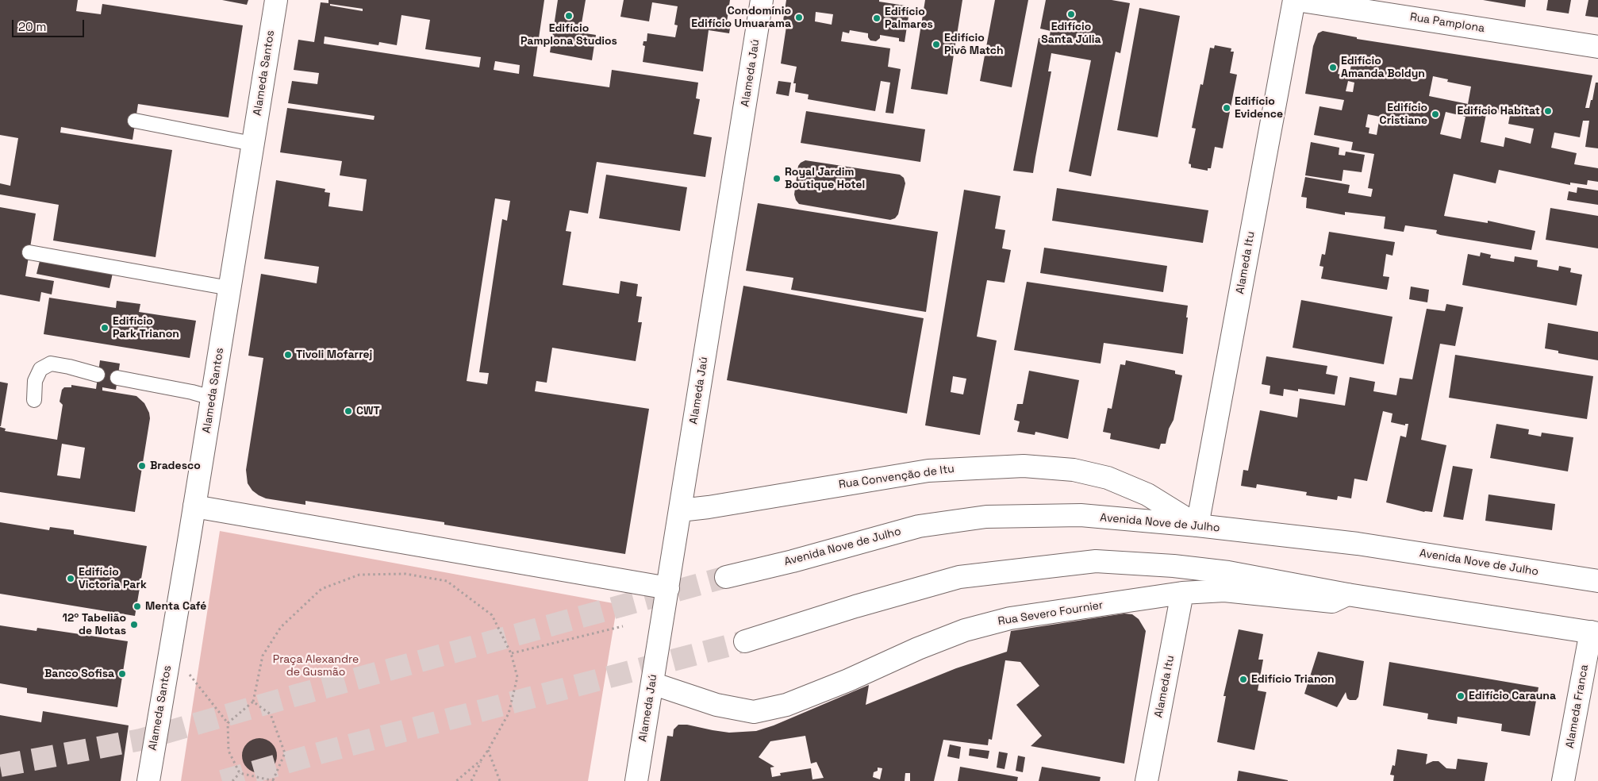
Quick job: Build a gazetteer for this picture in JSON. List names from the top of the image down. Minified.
{"streets":{"street":["Rua Pamplona","Alameda Santos","Alameda Jaú","Alameda Itu","Rua Convenção de Itu","Avenida Nove de Julho","Rua Severo Fournier","Alameda Franca"]},"crossings":[["Rua Pamplona","Alameda Itu"],["Alameda Jaú","Rua Convenção de Itu"],["Alameda Jaú","Rua Severo Fournier"],["Alameda Itu","Rua Convenção de Itu"],["Alameda Itu","Avenida Nove de Julho"],["Alameda Itu","Rua Severo Fournier"],["Rua Convenção de Itu","Avenida Nove de Julho"]],"parks":["Praça Alexandre de Gusmão"],"places":["Edifício Santa Júlia","Edifício Pamplona Studios","Condomínio Edifício Umuarama","Edifício Palmares","Edifício Pivô Match","Edifício Amanda Boldyn","Edifício Evidence","Edifício Habitat","Edifício Cristiane","Royal Jardim Boutique Hotel","Edifício Park Trianon","Tivoli Mofarrej","CWT","Bradesco","Edifício Victoria Park","Menta Café","12º Tabelião de Notas","Banco Sofisa","Edifício Trianon","Edifício Carauna"],"scale_bar":"20 m"}
